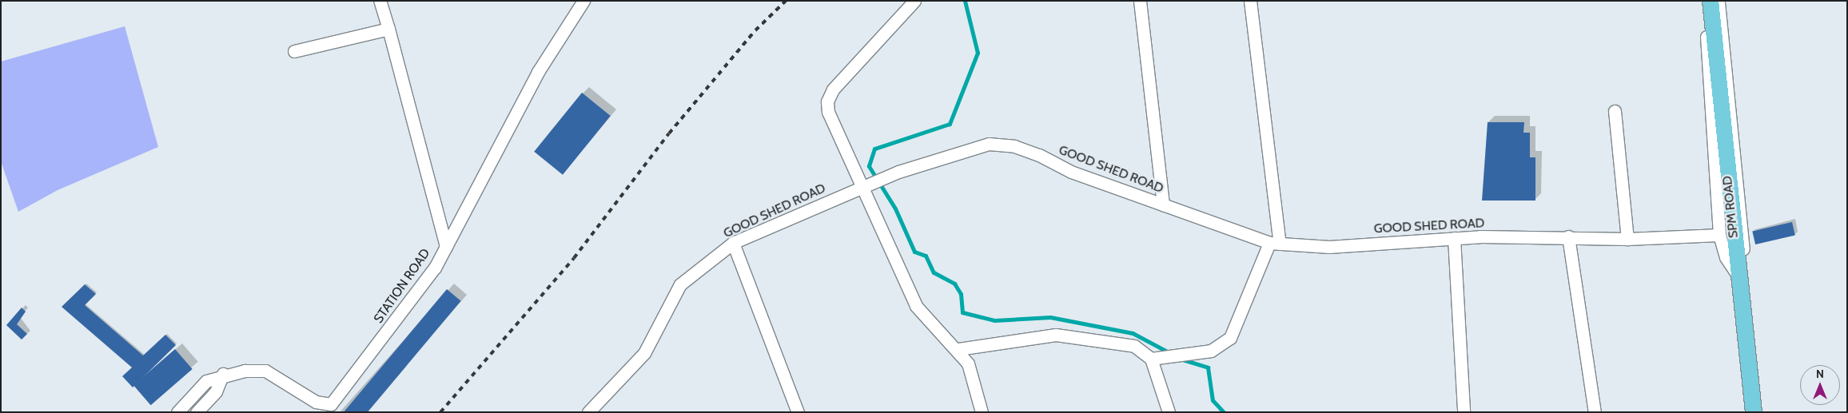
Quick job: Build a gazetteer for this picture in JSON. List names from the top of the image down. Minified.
{"streets":{"main road":["SPM ROAD"],"street":["GOOD SHED ROAD","STATION ROAD"]},"north":"top"}
